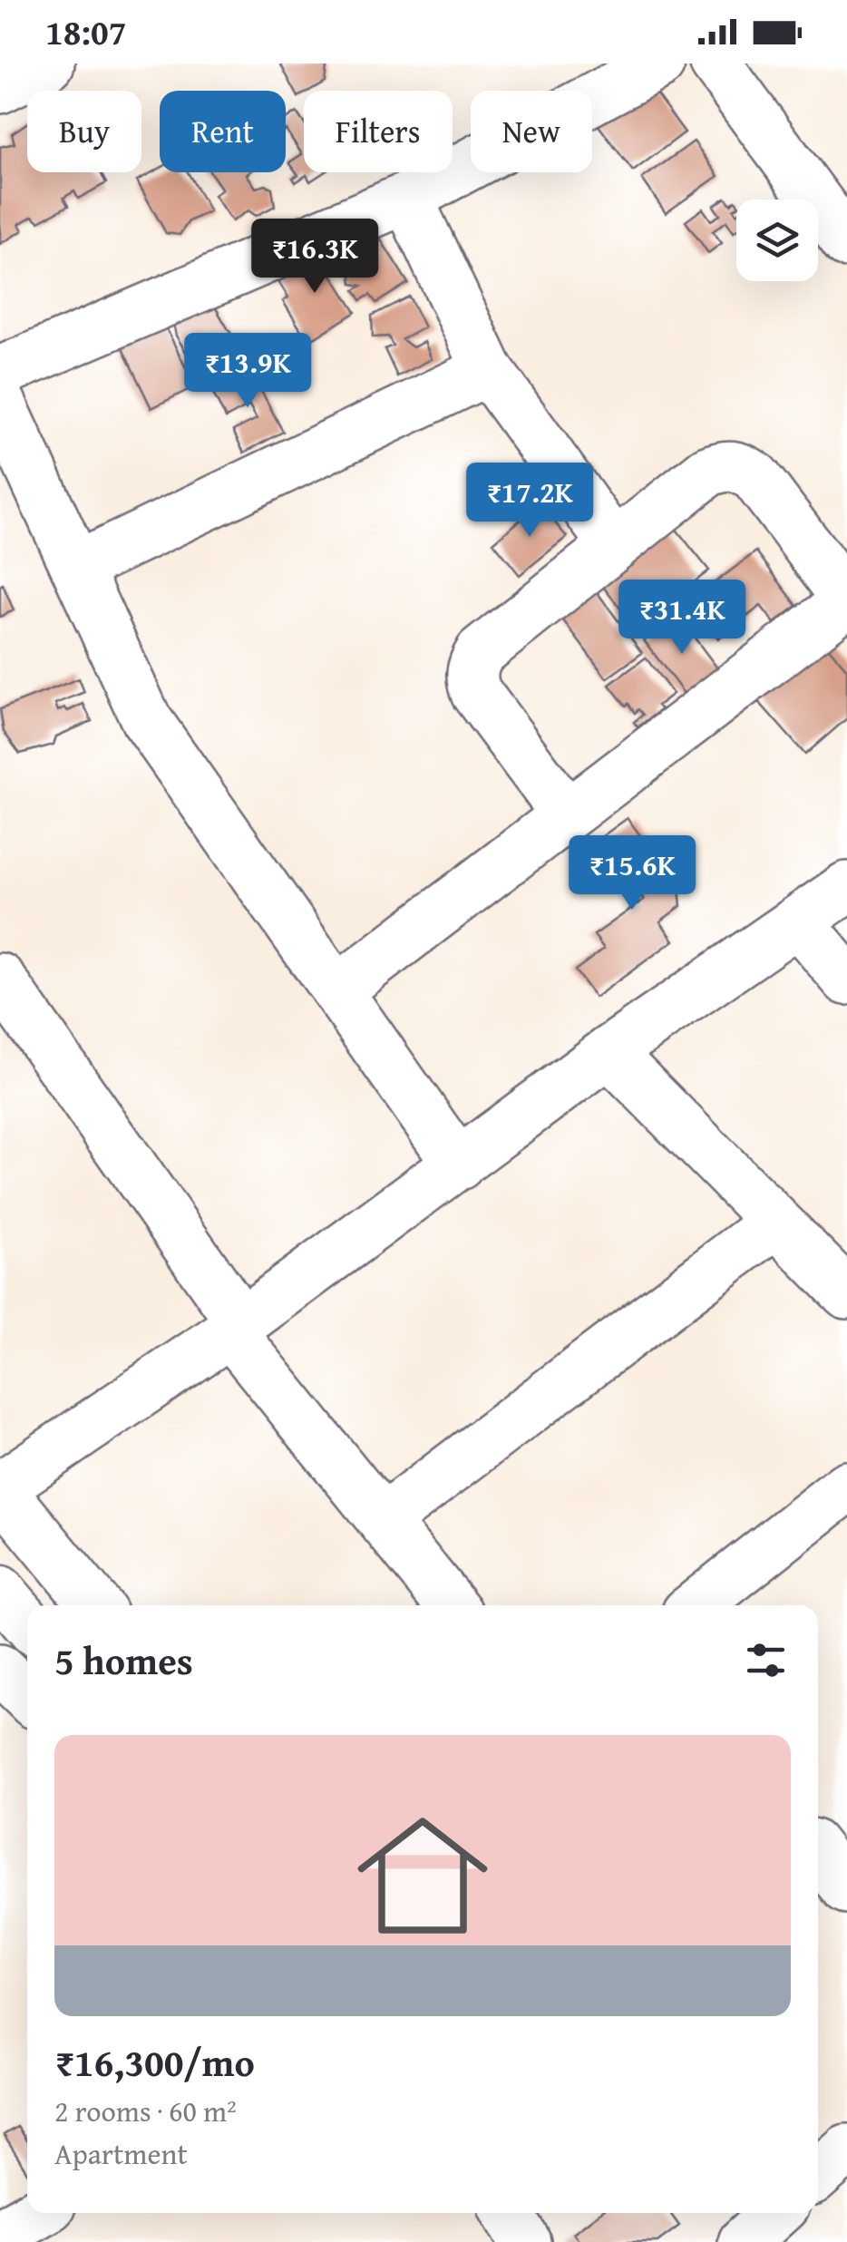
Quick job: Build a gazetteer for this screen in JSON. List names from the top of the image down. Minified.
{"page":{"status":"18:07","chip":["Buy","Rent","Filters","New"],"price":["₹16.3K","₹13.9K","₹17.2K","₹31.4K","₹15.6K"],"heading":"5 homes","list":[{"name":"₹16,300/mo","note":"2 rooms · 60 m² · Apartment"}]}}
